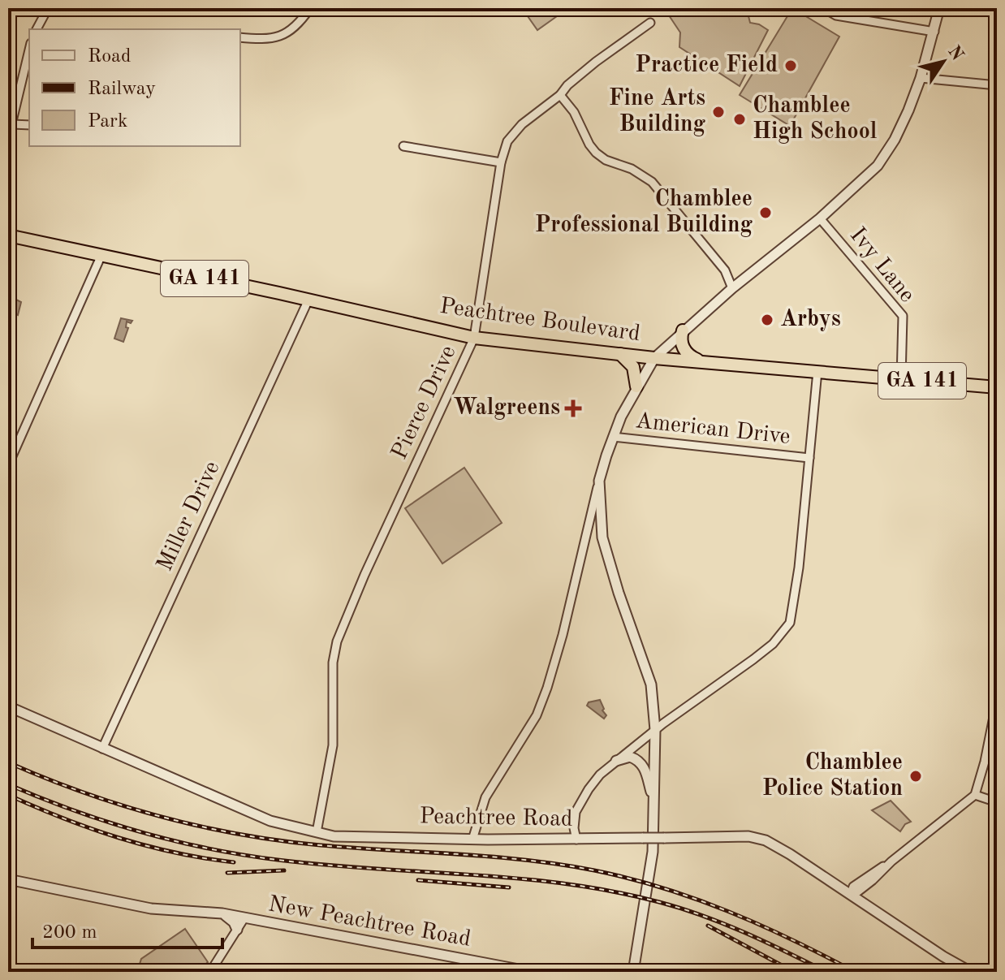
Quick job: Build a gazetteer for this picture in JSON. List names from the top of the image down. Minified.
{"streets":{"highway":["GA 141","Peachtree Boulevard"],"street":["Ivy Lane","Pierce Drive","American Drive","Miller Drive","Peachtree Road","New Peachtree Road"]},"crossings":[["Ivy Lane","Peachtree Boulevard"],["Peachtree Boulevard","Pierce Drive"],["Peachtree Boulevard","Miller Drive"],["Pierce Drive","Peachtree Road"],["Miller Drive","Peachtree Road"]],"places":{"other":["Practice Field","Fine Arts Building","Chamblee High School","Chamblee Professional Building","Arbys","Chamblee Police Station"],"health":["Walgreens"]},"legend":["Road","Railway","Park"],"scale_bar":"200 m","north":"top right"}
